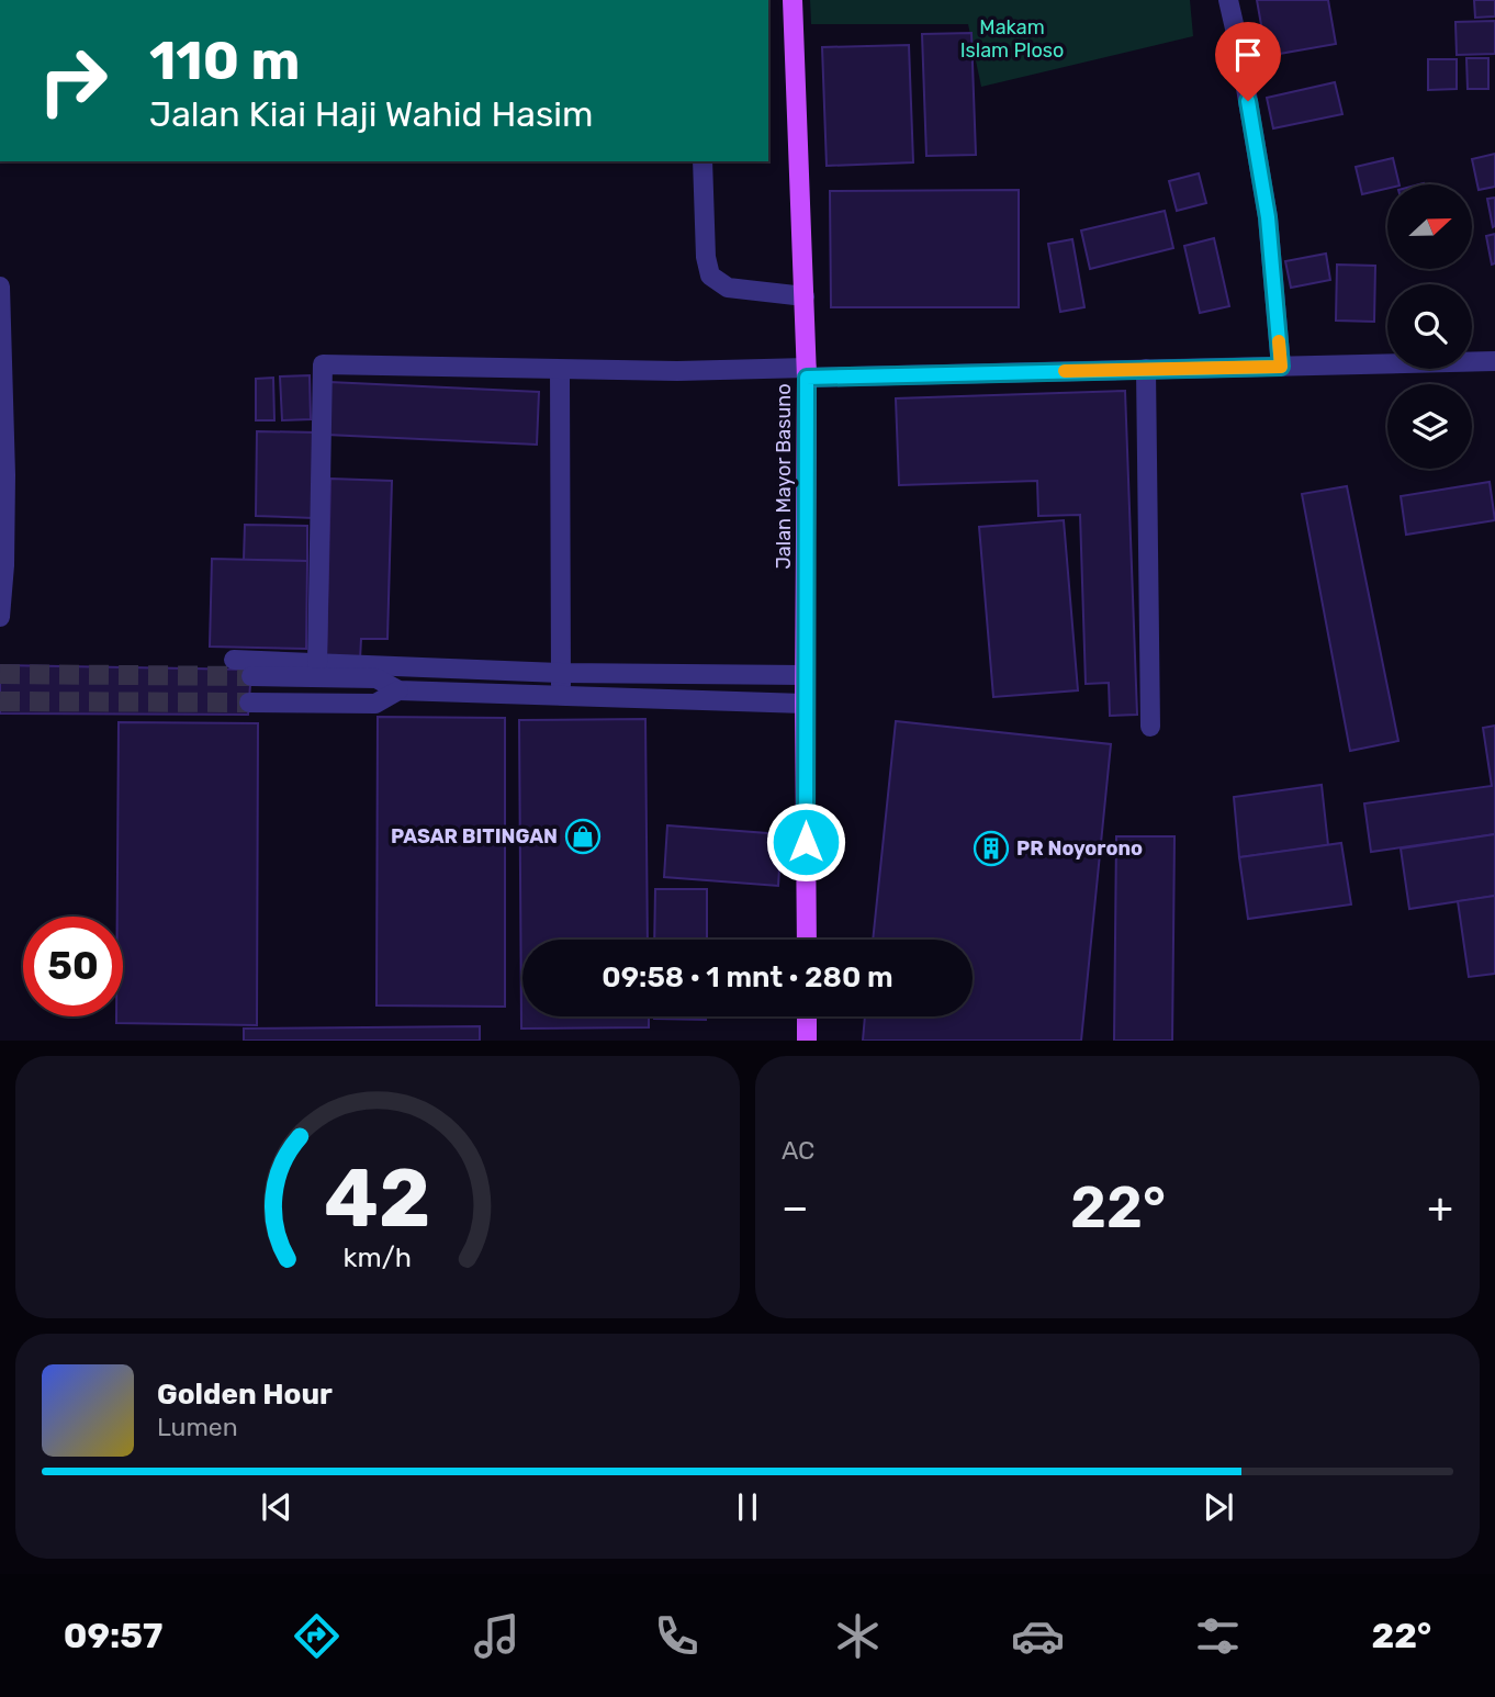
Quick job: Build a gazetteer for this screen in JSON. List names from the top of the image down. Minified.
{"streets":{"main road":["Jalan Mayor Basuno"]},"parks":["Makam Islam Ploso"],"places":{"shop":["PASAR BITINGAN"],"building":["PR Noyorono"]},"north":"right","page":{"turn":["110 m","Jalan Kiai Haji Wahid Hasim"],"limit":"50","trip":"09:58 · 1 mnt · 280 m","tile":"AC","heat":["−","22°","+"],"song":["Golden Hour","Lumen"],"tabs":["09:57","22°"],"gauge":["42","km/h"]}}
